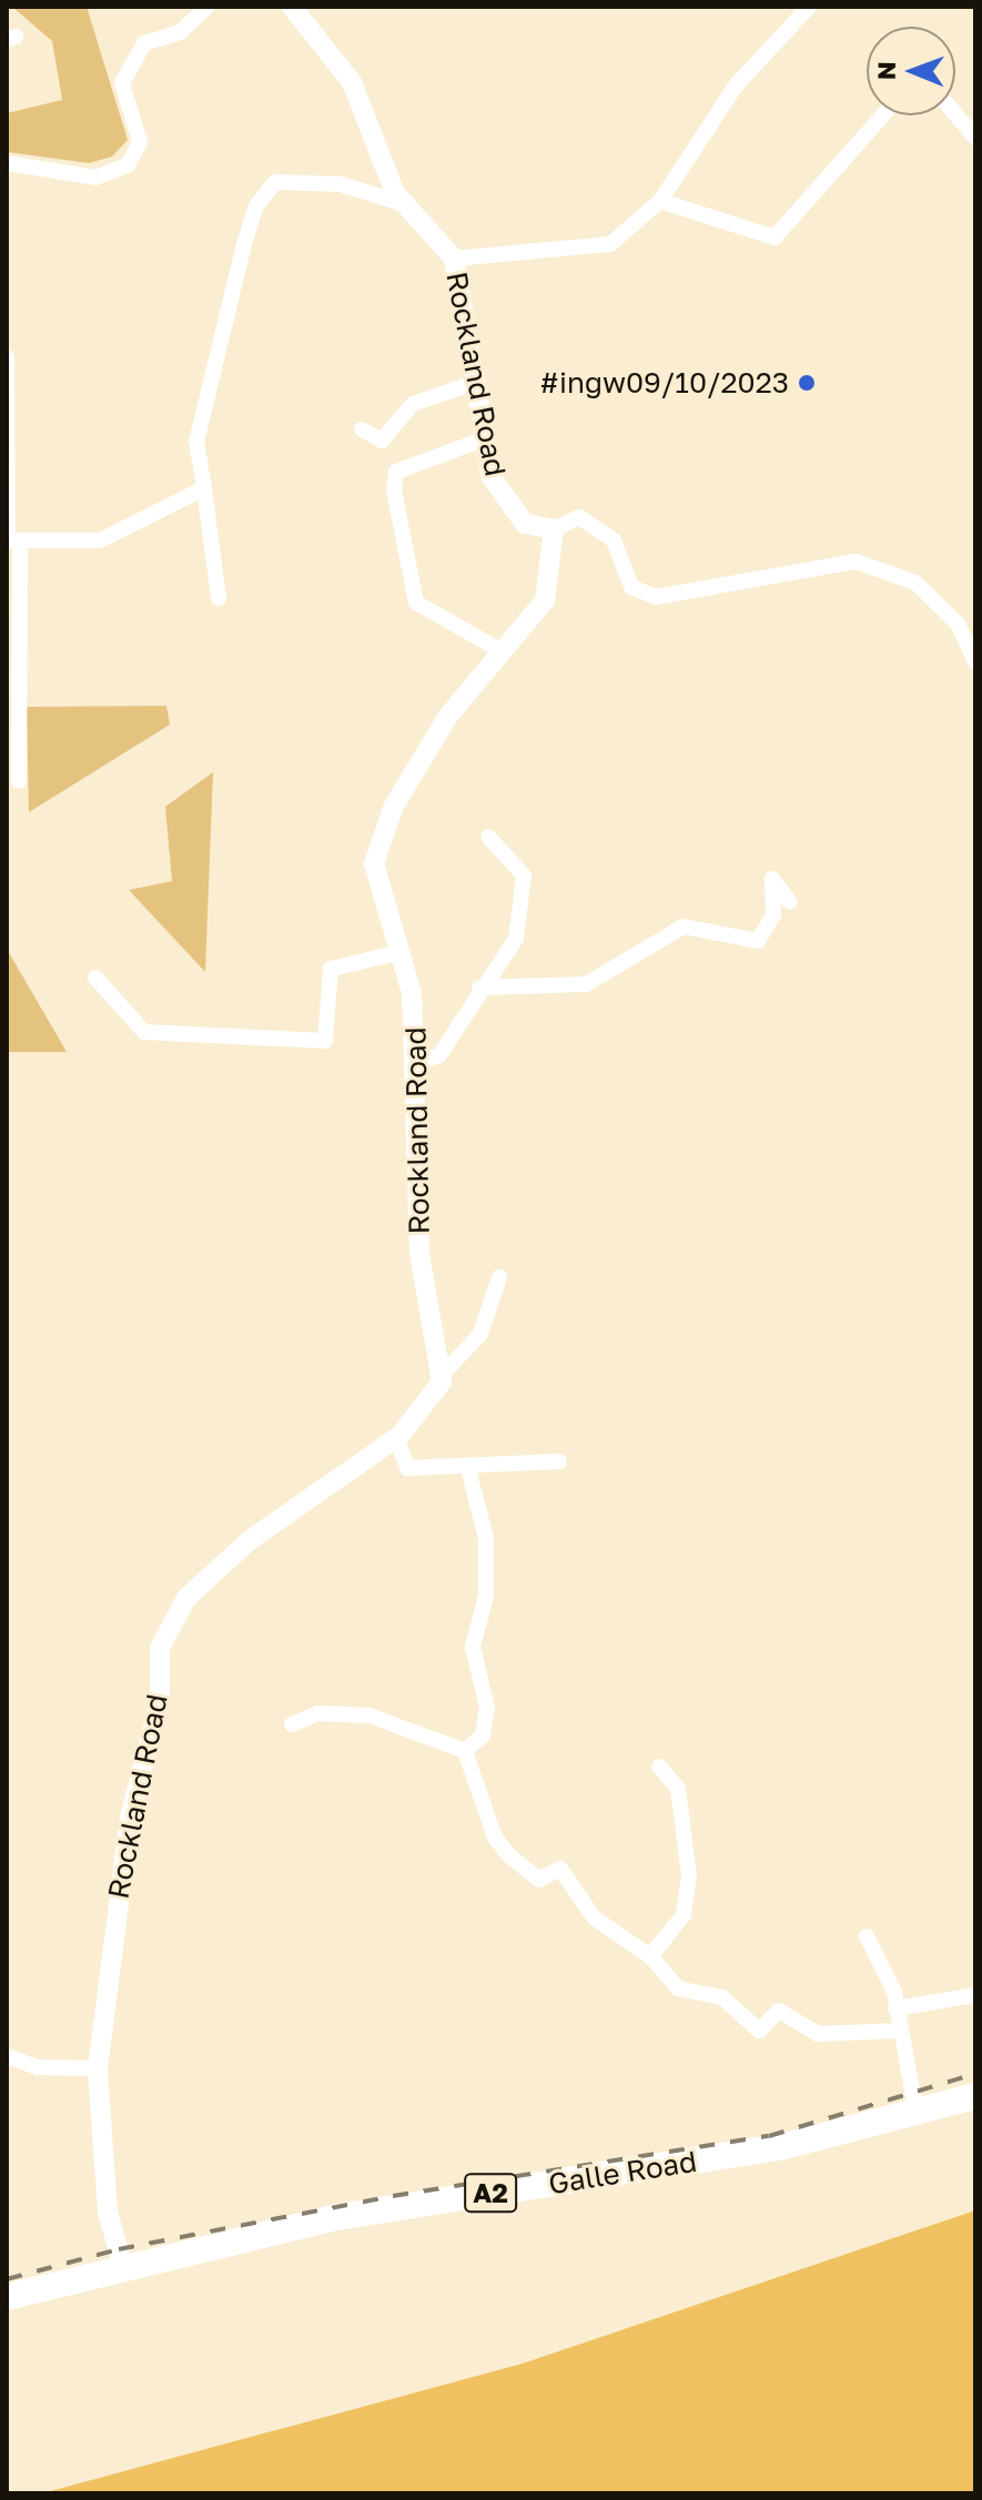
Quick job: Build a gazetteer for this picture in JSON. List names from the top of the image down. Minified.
{"streets":{"highway":["Galle Road","A2"],"street":["Rockland Road"]},"crossings":[["Rockland Road","Galle Road"]],"places":["#ingw09/10/2023"],"north":"left"}
